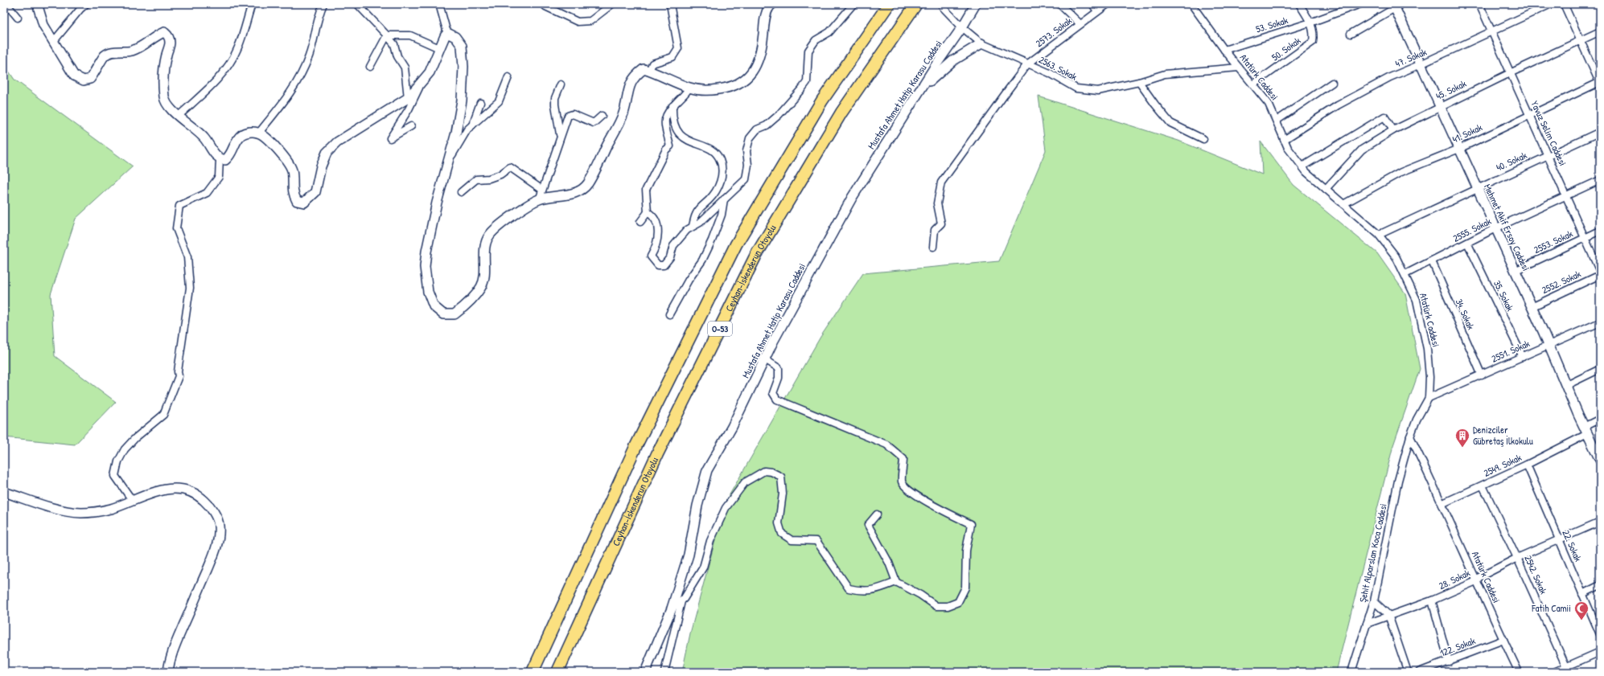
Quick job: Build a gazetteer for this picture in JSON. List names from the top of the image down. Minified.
{"streets":{"highway":["Ceyhan-İskenderun Otoyolu","O-53"],"street":["53. Sokak","2573. Sokak","50. Sokak","47. Sokak","2563. Sokak","Atatürk Caddesi","45. Sokak","Mustafa Ahmet Hatip Karasu Caddesi","41. Sokak","Yavuz Selim Caddesi","40. Sokak","Mehmet Akif Ersoy Caddesi","2555. Sokak","2553. Sokak","2552. Sokak","35. Sokak","34. Sokak","2551. Sokak","2549. Sokak","22. Sokak","Şehit Alparslan Koca Caddesi","2542. Sokak","28. Sokak","122. Sokak"]},"crossings":[["53. Sokak","50. Sokak"],["53. Sokak","Atatürk Caddesi"],["2573. Sokak","2563. Sokak"],["50. Sokak","Atatürk Caddesi"],["47. Sokak","Atatürk Caddesi"],["47. Sokak","Yavuz Selim Caddesi"],["47. Sokak","Mehmet Akif Ersoy Caddesi"],["2563. Sokak","Atatürk Caddesi"],["2563. Sokak","Mustafa Ahmet Hatip Karasu Caddesi"],["Atatürk Caddesi","45. Sokak"],["Atatürk Caddesi","41. Sokak"],["Atatürk Caddesi","40. Sokak"],["Atatürk Caddesi","2555. Sokak"],["Atatürk Caddesi","2551. Sokak"],["Atatürk Caddesi","2549. Sokak"],["Atatürk Caddesi","Şehit Alparslan Koca Caddesi"],["Atatürk Caddesi","28. Sokak"],["Atatürk Caddesi","122. Sokak"],["45. Sokak","Yavuz Selim Caddesi"],["45. Sokak","Mehmet Akif Ersoy Caddesi"],["41. Sokak","Yavuz Selim Caddesi"],["41. Sokak","Mehmet Akif Ersoy Caddesi"],["Yavuz Selim Caddesi","40. Sokak"],["Yavuz Selim Caddesi","2555. Sokak"],["Yavuz Selim Caddesi","2553. Sokak"],["40. Sokak","Mehmet Akif Ersoy Caddesi"],["Mehmet Akif Ersoy Caddesi","2555. Sokak"],["Mehmet Akif Ersoy Caddesi","2553. Sokak"],["Mehmet Akif Ersoy Caddesi","2552. Sokak"],["Mehmet Akif Ersoy Caddesi","2551. Sokak"],["Mehmet Akif Ersoy Caddesi","2549. Sokak"],["2555. Sokak","35. Sokak"],["2555. Sokak","34. Sokak"],["35. Sokak","2551. Sokak"],["34. Sokak","2551. Sokak"],["2549. Sokak","22. Sokak"],["2549. Sokak","2542. Sokak"],["22. Sokak","28. Sokak"],["Şehit Alparslan Koca Caddesi","28. Sokak"],["2542. Sokak","28. Sokak"]],"places":{"building":["Denizciler Gübretaş İlkokulu"],"mosque":["Fatih Camii"]}}
